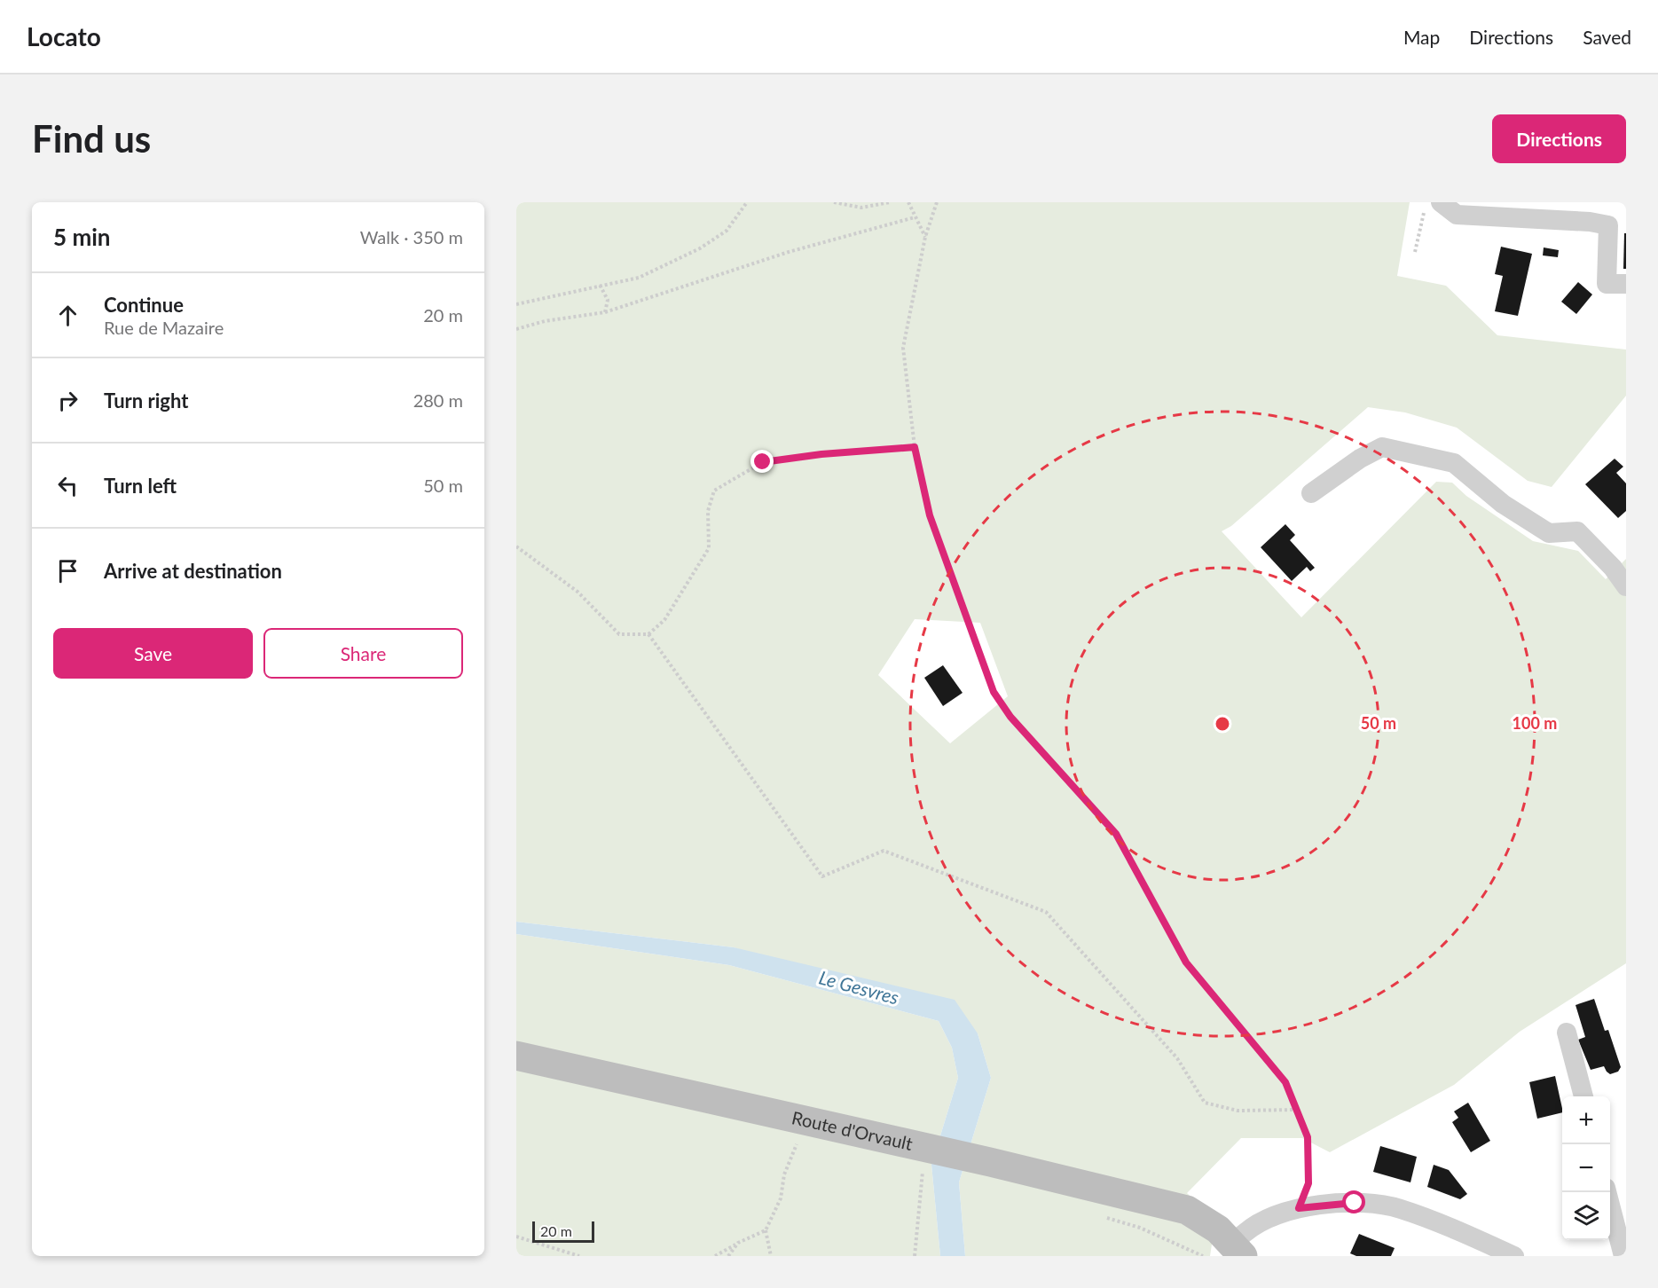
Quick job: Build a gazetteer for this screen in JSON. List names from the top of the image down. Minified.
{"streets":{"street":["Route d'Orvault"]},"water":["Le Gesvres"],"scale_bar":"20 m","page":{"header":"Locato","nav":["Map","Directions","Saved"],"buttons":["Directions",["Save","Share"]],"title":"Find us","heading":["5 min","Walk · 350 m"],"list":[["Continue","Rue de Mazaire","20 m"],["Turn right","280 m"],["Turn left","50 m"],"Arrive at destination"],"map_buttons":["+","−"],"scale":"20 m"},"rings":["50 m","100 m"]}
